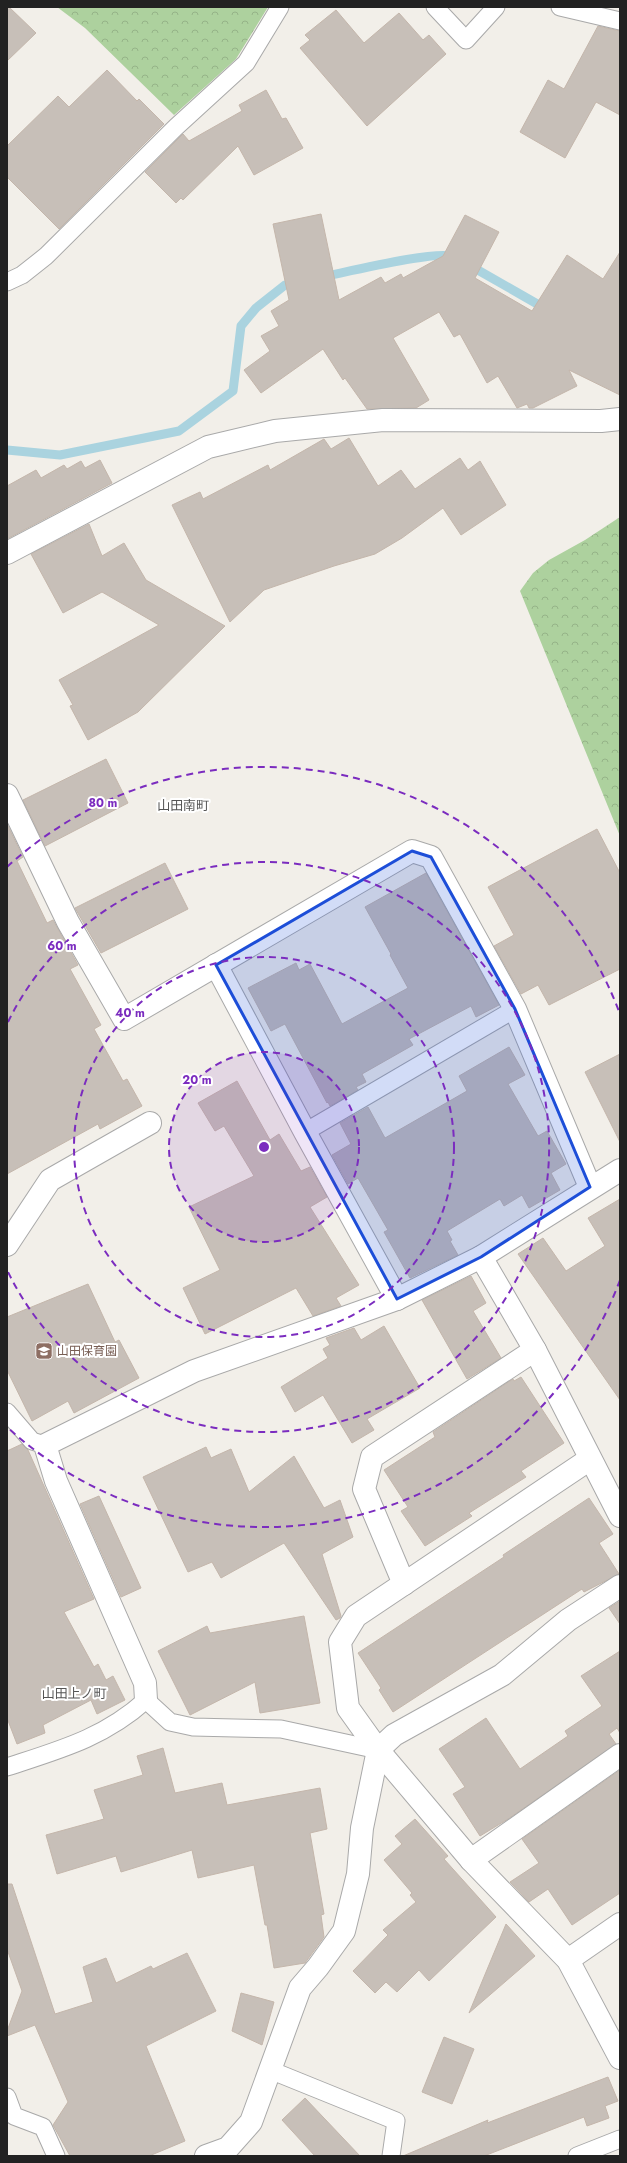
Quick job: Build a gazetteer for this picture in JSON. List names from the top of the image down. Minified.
{"districts":["山田南町","山田上ノ町"],"places":{"school or university":["山田保育園"]},"rings":["80 m","60 m","40 m","20 m"]}
